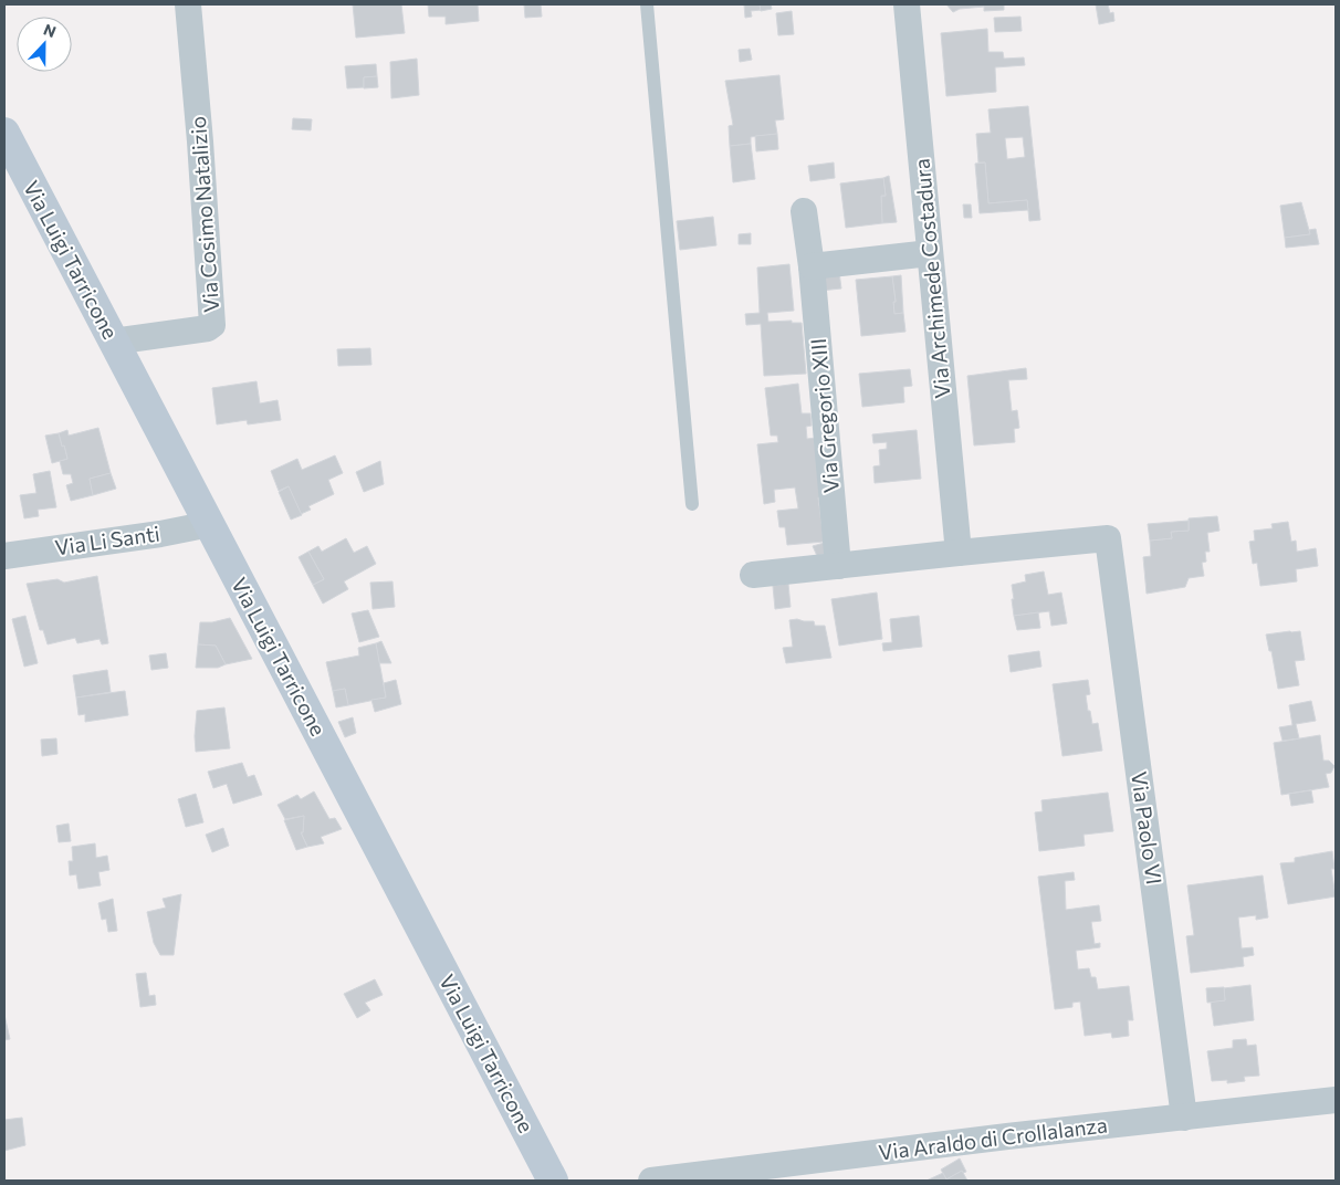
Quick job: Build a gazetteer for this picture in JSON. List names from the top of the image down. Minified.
{"streets":{"main road":["Via Luigi Tarricone"],"street":["Via Cosimo Natalizio","Via Archimede Costadura","Via Gregorio XIII","Via Li Santi","Via Paolo VI","Via Araldo di Crollalanza"]},"crossings":[["Via Cosimo Natalizio","Via Luigi Tarricone"],["Via Luigi Tarricone","Via Li Santi"],["Via Archimede Costadura","Via Paolo VI"],["Via Paolo VI","Via Araldo di Crollalanza"]],"north":"top"}
